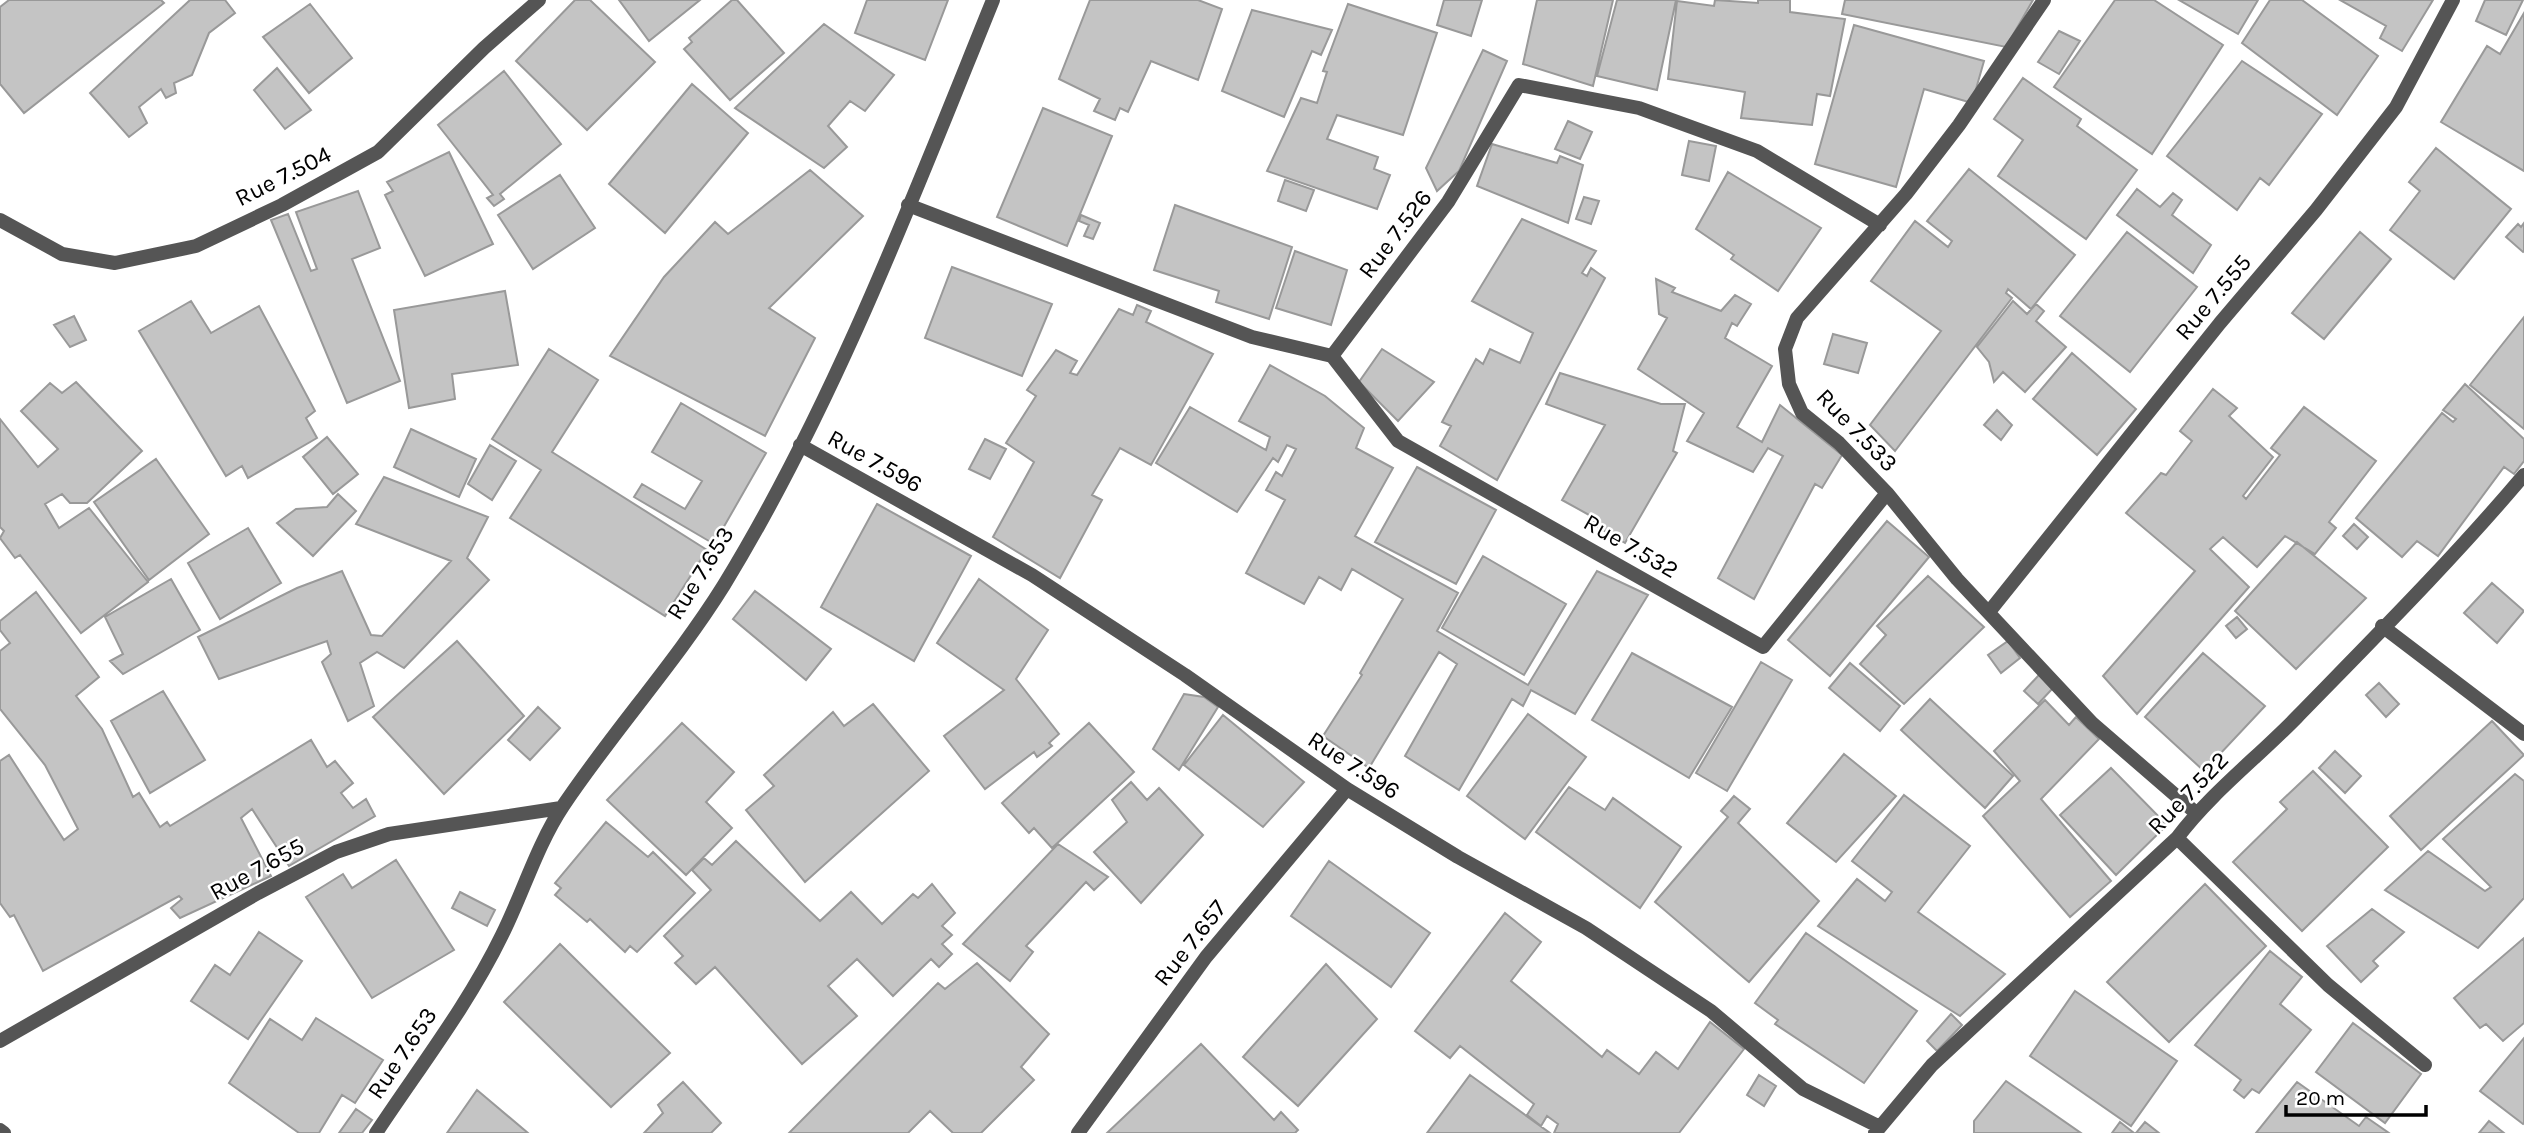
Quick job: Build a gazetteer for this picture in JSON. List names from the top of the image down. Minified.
{"streets":{"street":["Rue 7.504","Rue 7.526","Rue 7.555","Rue 7.533","Rue 7.596","Rue 7.532","Rue 7.653","Rue 7.522","Rue 7.655","Rue 7.657"]},"crossings":[["Rue 7.526","Rue 7.533"],["Rue 7.526","Rue 7.532"],["Rue 7.555","Rue 7.533"],["Rue 7.533","Rue 7.532"],["Rue 7.533","Rue 7.522"],["Rue 7.596","Rue 7.653"],["Rue 7.596","Rue 7.522"],["Rue 7.596","Rue 7.657"],["Rue 7.653","Rue 7.655"]],"scale_bar":"20 m"}
